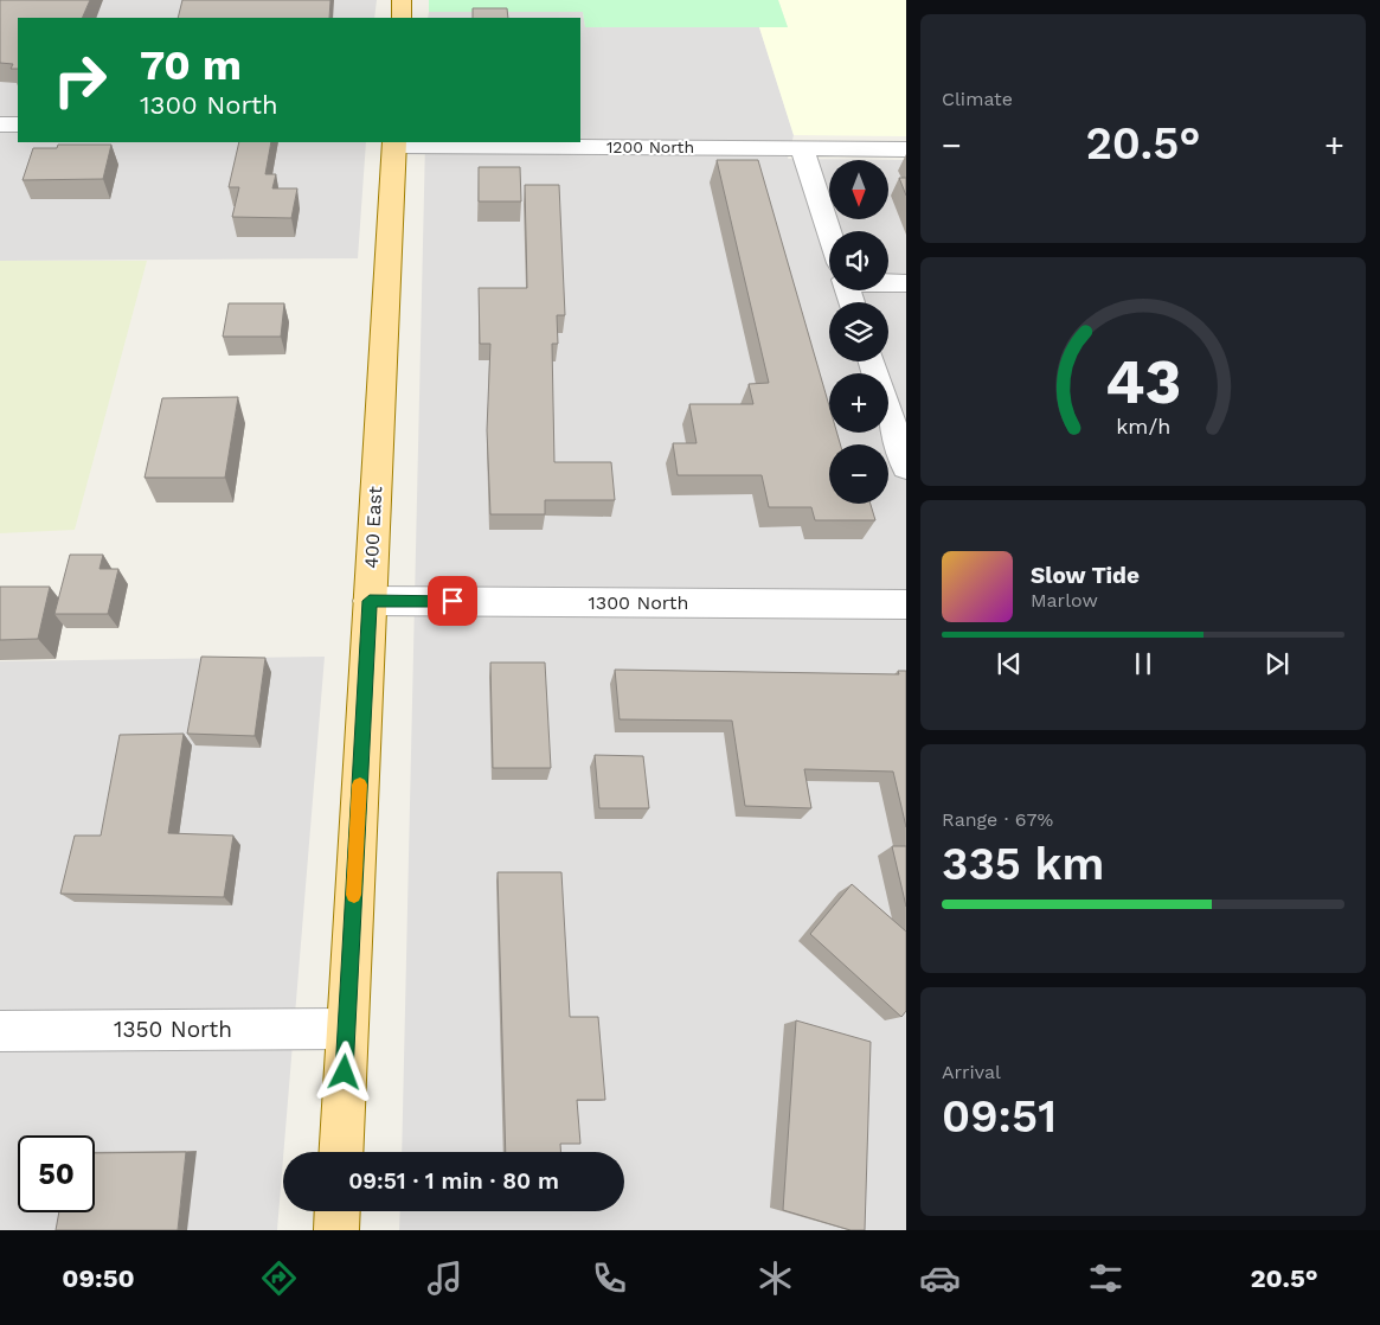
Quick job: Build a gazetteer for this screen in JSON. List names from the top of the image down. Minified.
{"streets":{"main road":["400 East"],"street":["1200 North","1300 North","1350 North"]},"crossings":[["1200 North","400 East"],["400 East","1300 North"],["400 East","1350 North"]],"north":"bottom","page":{"tile":["Climate",["Range · 67%","335 km"],["Arrival","09:51"]],"turn":["70 m","1300 North"],"heat":["−","20.5°","+"],"map_buttons":["+","−"],"song":["Slow Tide","Marlow"],"limit":"50","trip":"09:51 · 1 min · 80 m","tabs":["09:50","20.5°"],"gauge":["43","km/h"]}}
